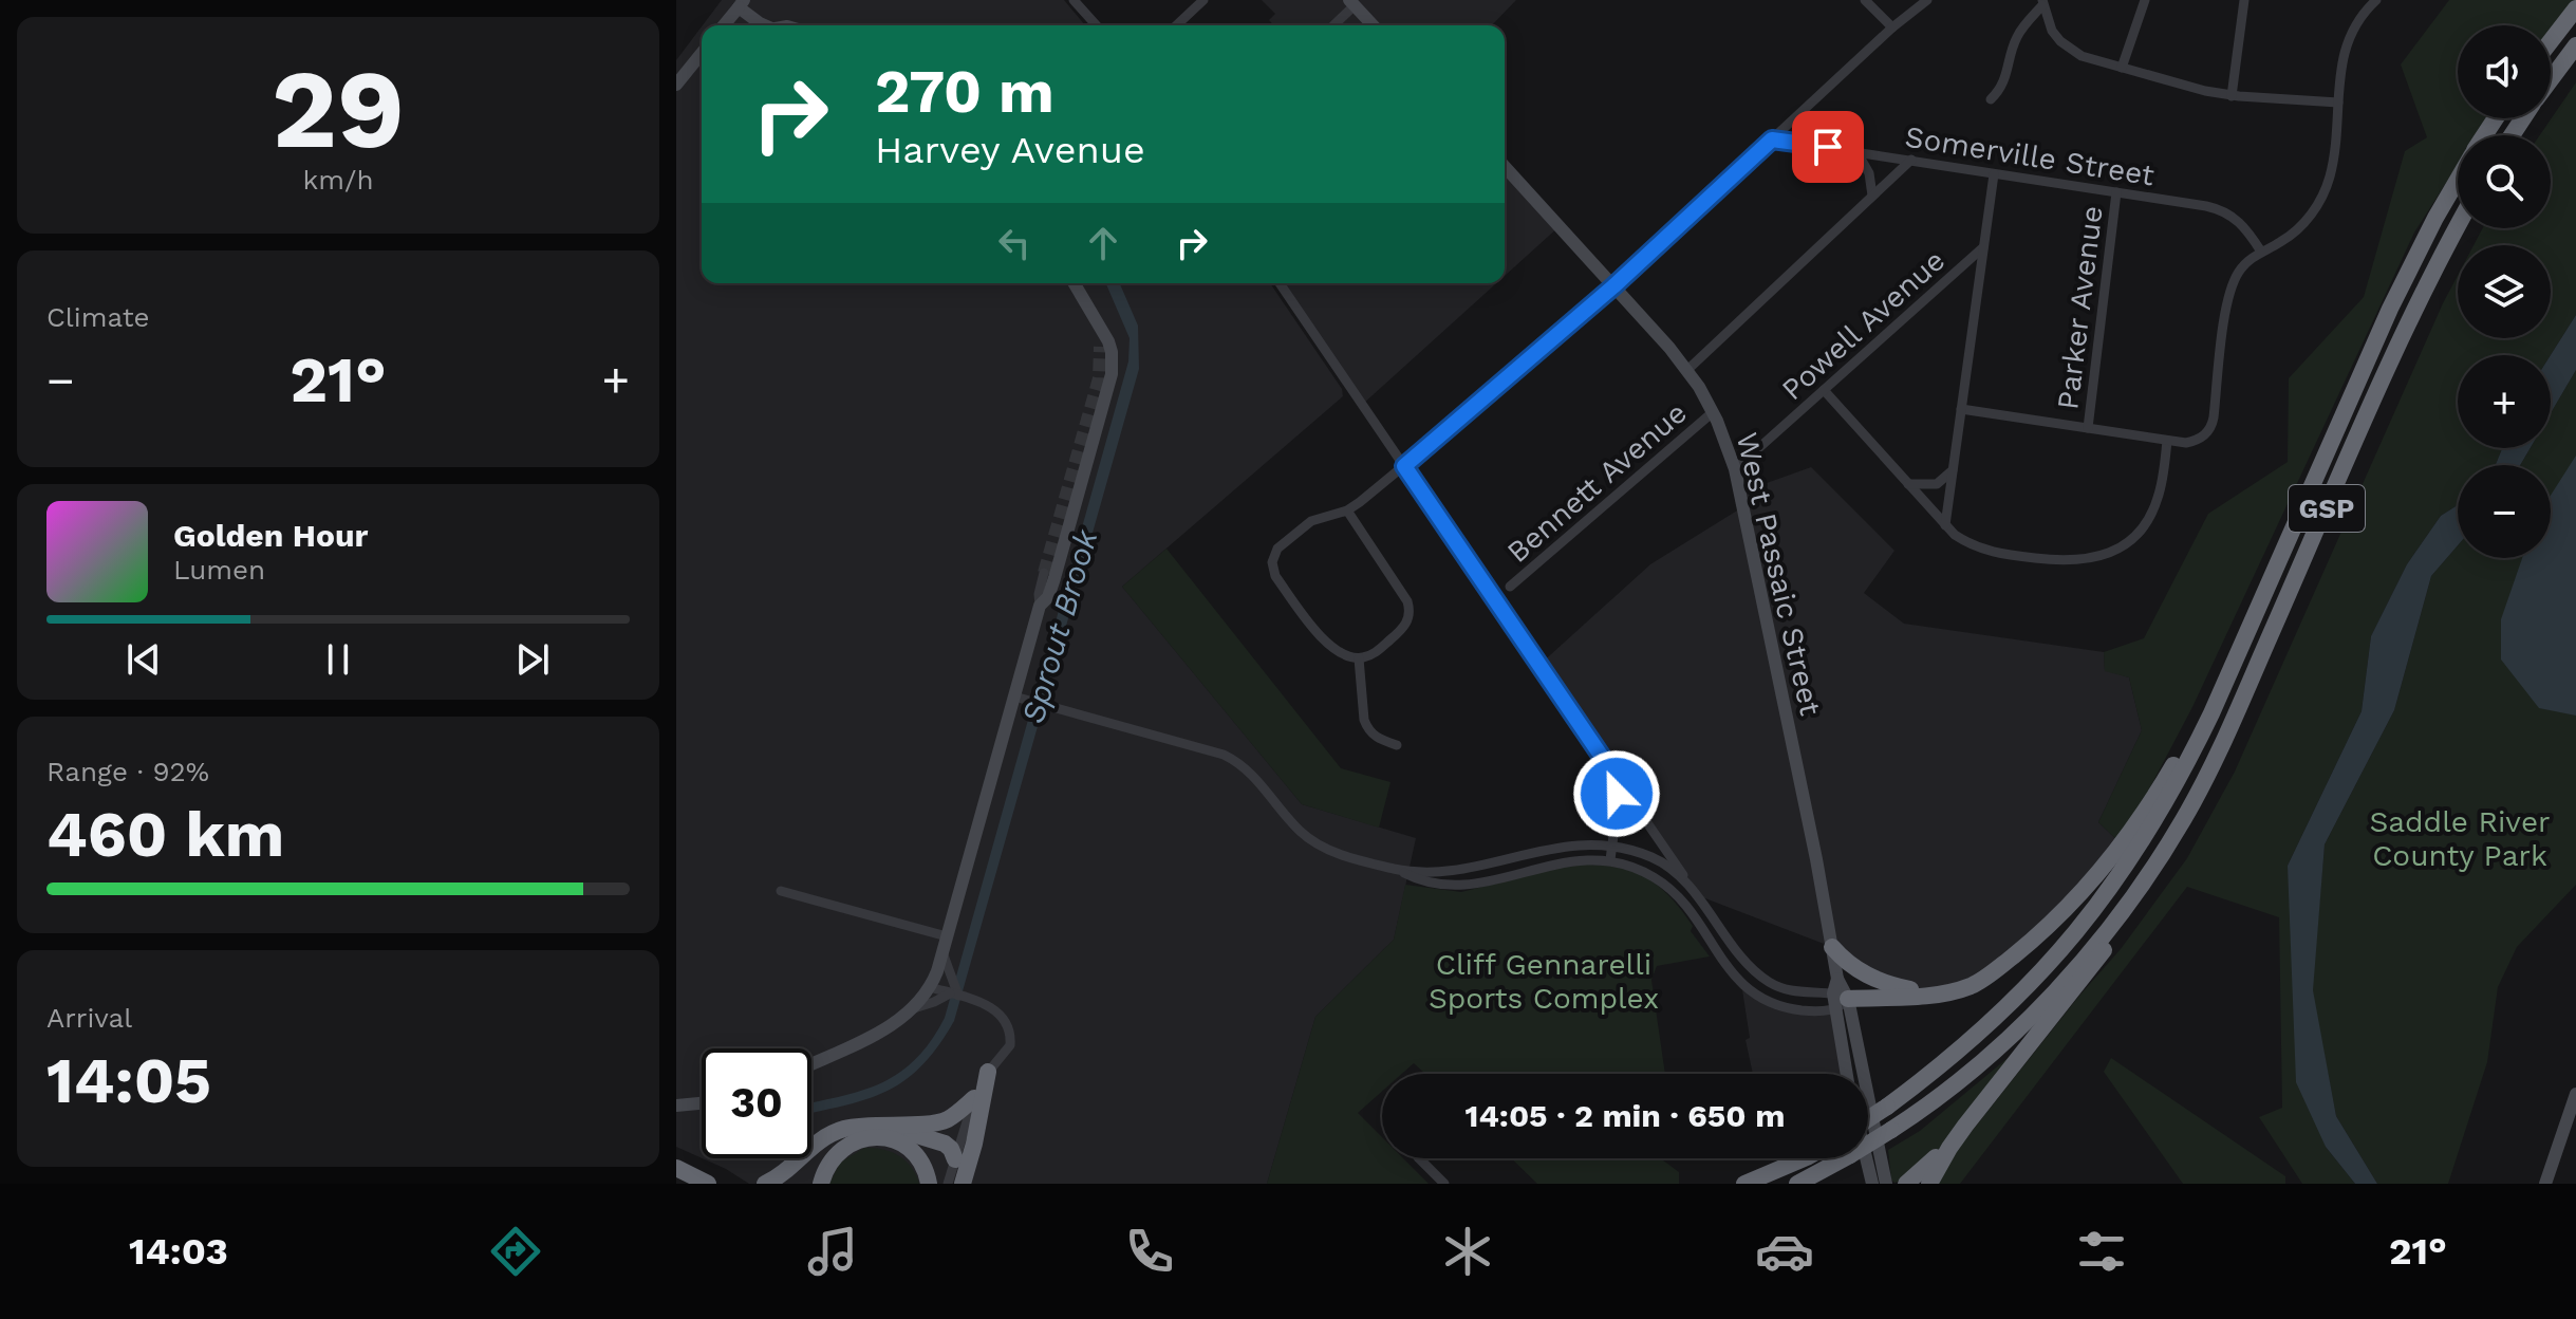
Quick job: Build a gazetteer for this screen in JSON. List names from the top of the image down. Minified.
{"streets":{"highway":["GSP"],"main road":["West Passaic Street"],"street":["Somerville Street","Parker Avenue","Powell Avenue","Bennett Avenue"]},"crossings":[["Somerville Street","Parker Avenue"],["Somerville Street","Bennett Avenue"],["Powell Avenue","West Passaic Street"],["Bennett Avenue","West Passaic Street"]],"water":["Sprout Brook"],"parks":["Saddle River County Park","Cliff Gennarelli Sports Complex"],"page":{"tile":[["29","km/h"],"Climate",["Range · 92%","460 km"],["Arrival","14:05"]],"map_buttons":["+","−"],"turn":["270 m","Harvey Avenue"],"heat":["−","21°","+"],"song":["Golden Hour","Lumen"],"limit":"30","trip":"14:05 · 2 min · 650 m","tabs":["14:03","21°"]}}
